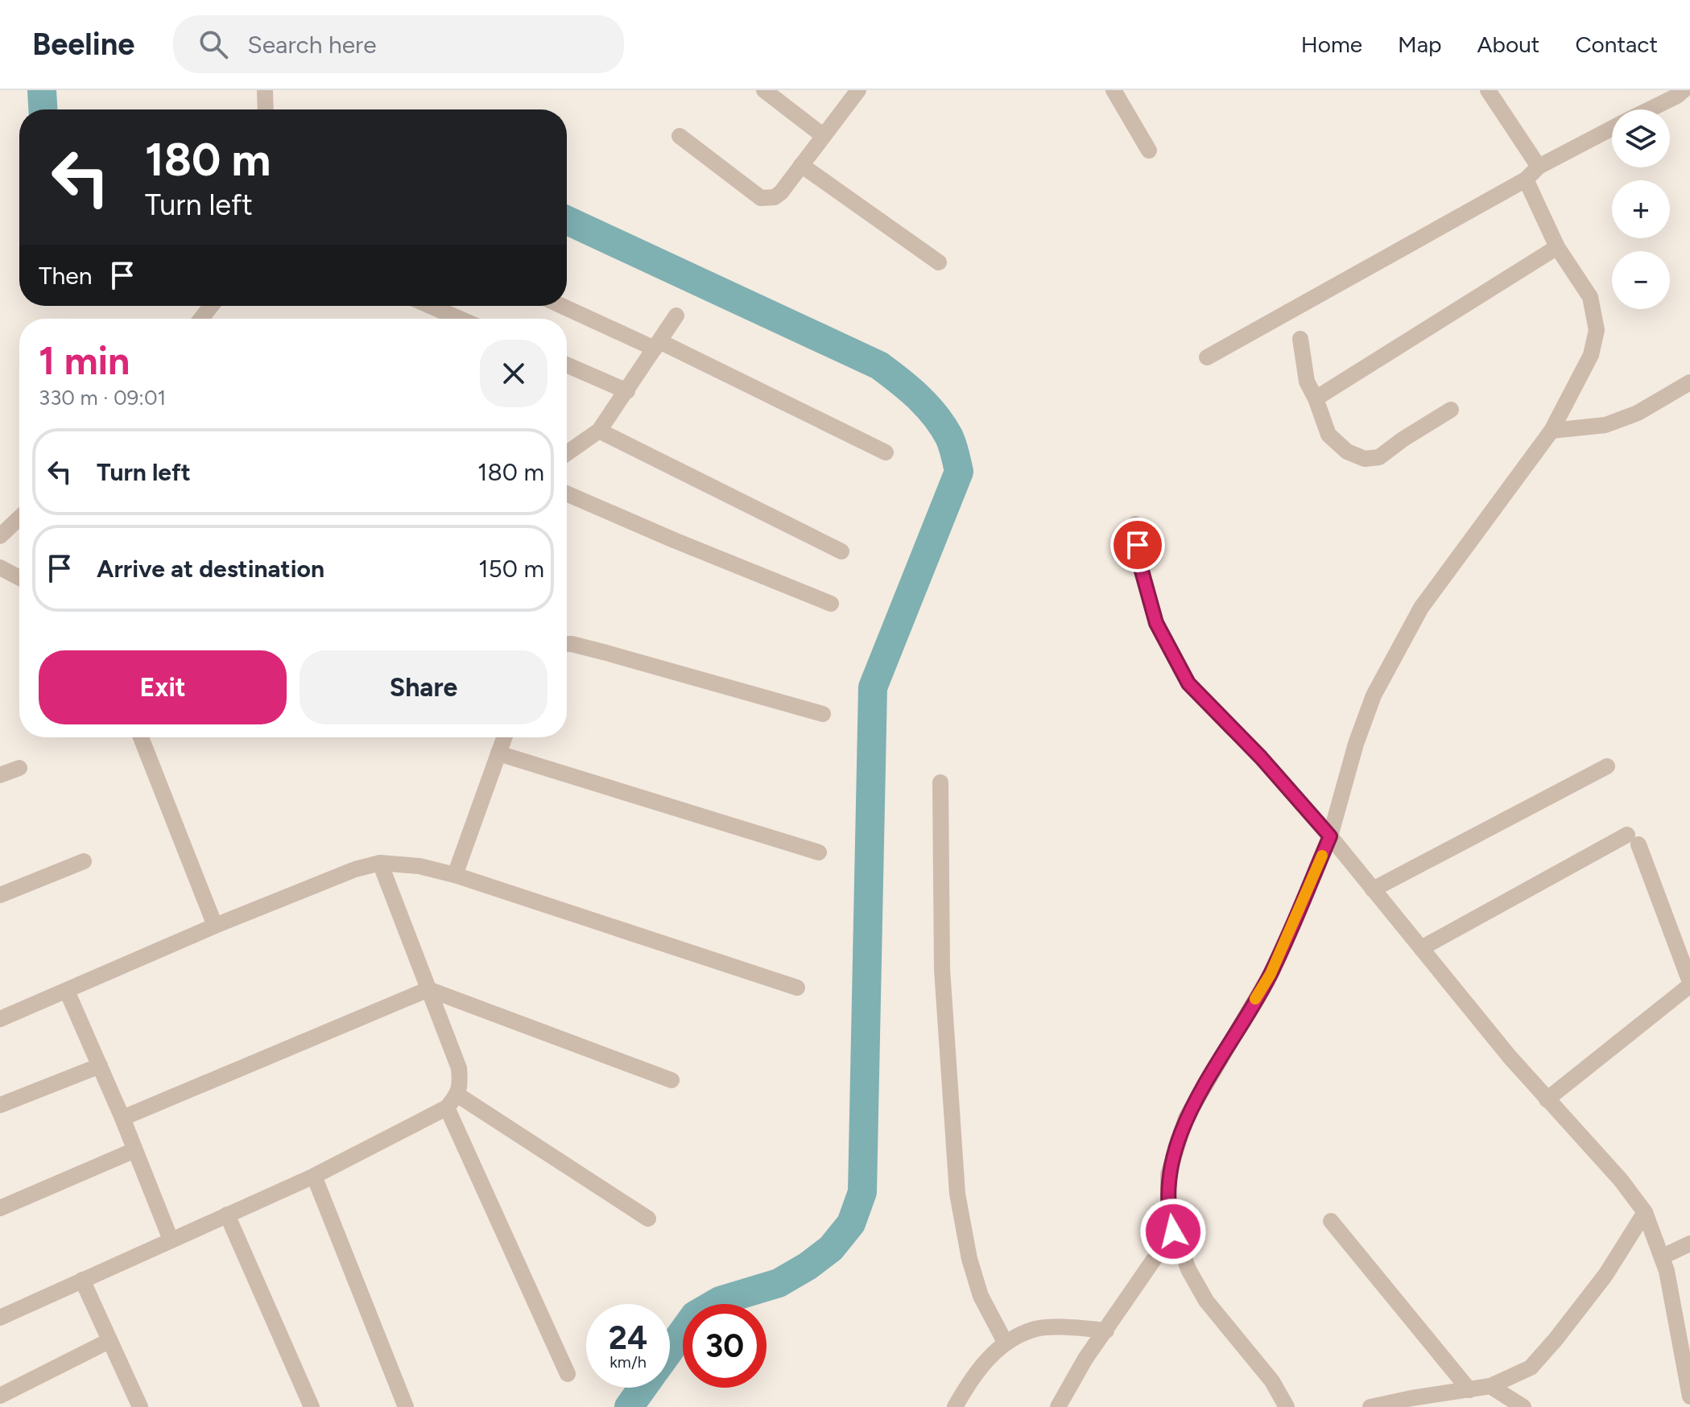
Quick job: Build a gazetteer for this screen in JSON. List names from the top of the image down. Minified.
{"page":{"header":"Beeline","search":"Search here","nav":["Home","Map","About","Contact"],"map_buttons":["+","−"],"turn":["180 m","Turn left"],"then":"Then","heading":["1 min","330 m · 09:01"],"list":[{"name":"Turn left","value":"180 m"},{"name":"Arrive at destination","value":"150 m"}],"buttons":["Exit","Share"],"speed":"24 km/h","limit":"30"}}
